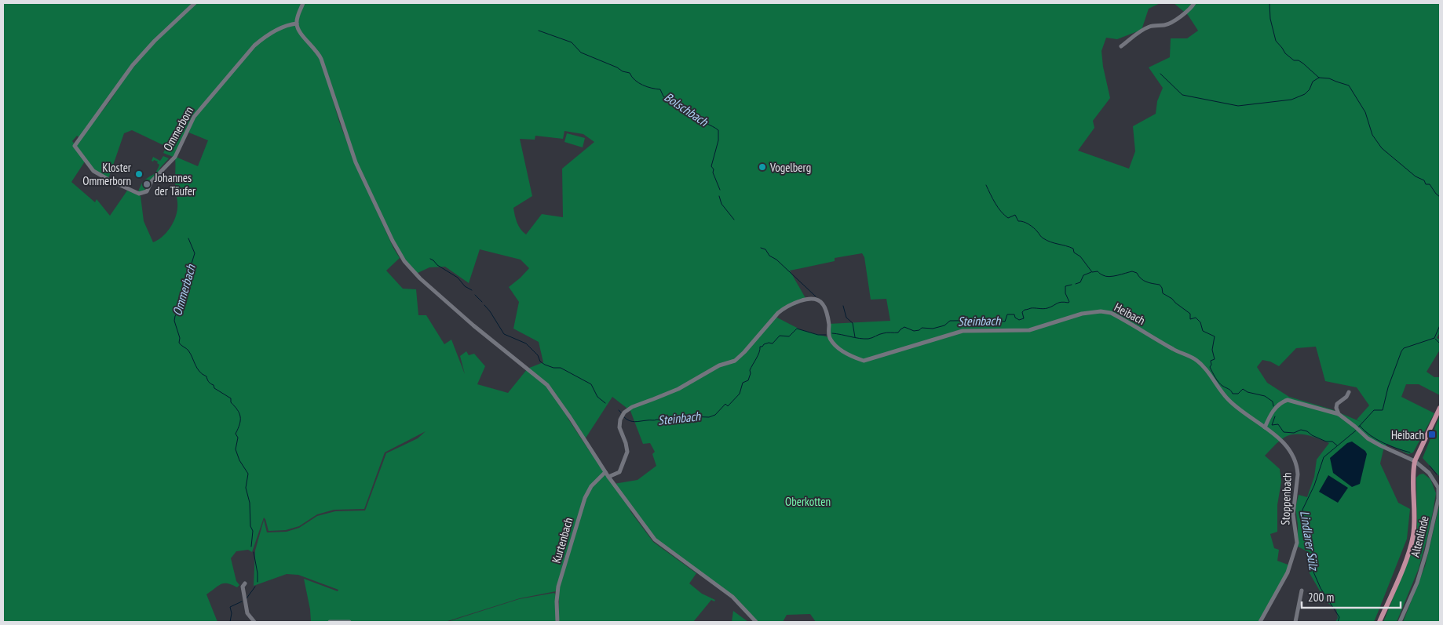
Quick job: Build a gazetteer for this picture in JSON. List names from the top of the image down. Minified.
{"streets":{"street":["Ommerborn","Heibach","Stoppenbach","Altenlinde","Kurtenbach"]},"crossings":[["Heibach","Stoppenbach"]],"water":["Bolschbach","Ommerbach","Steinbach","Lindlarer Sülz"],"parks":["Oberkotten"],"places":{"other":["Vogelberg","Kloster Ommerborn","Johannes der Täufer"],"transit":["Heibach"]},"scale_bar":"200 m"}
